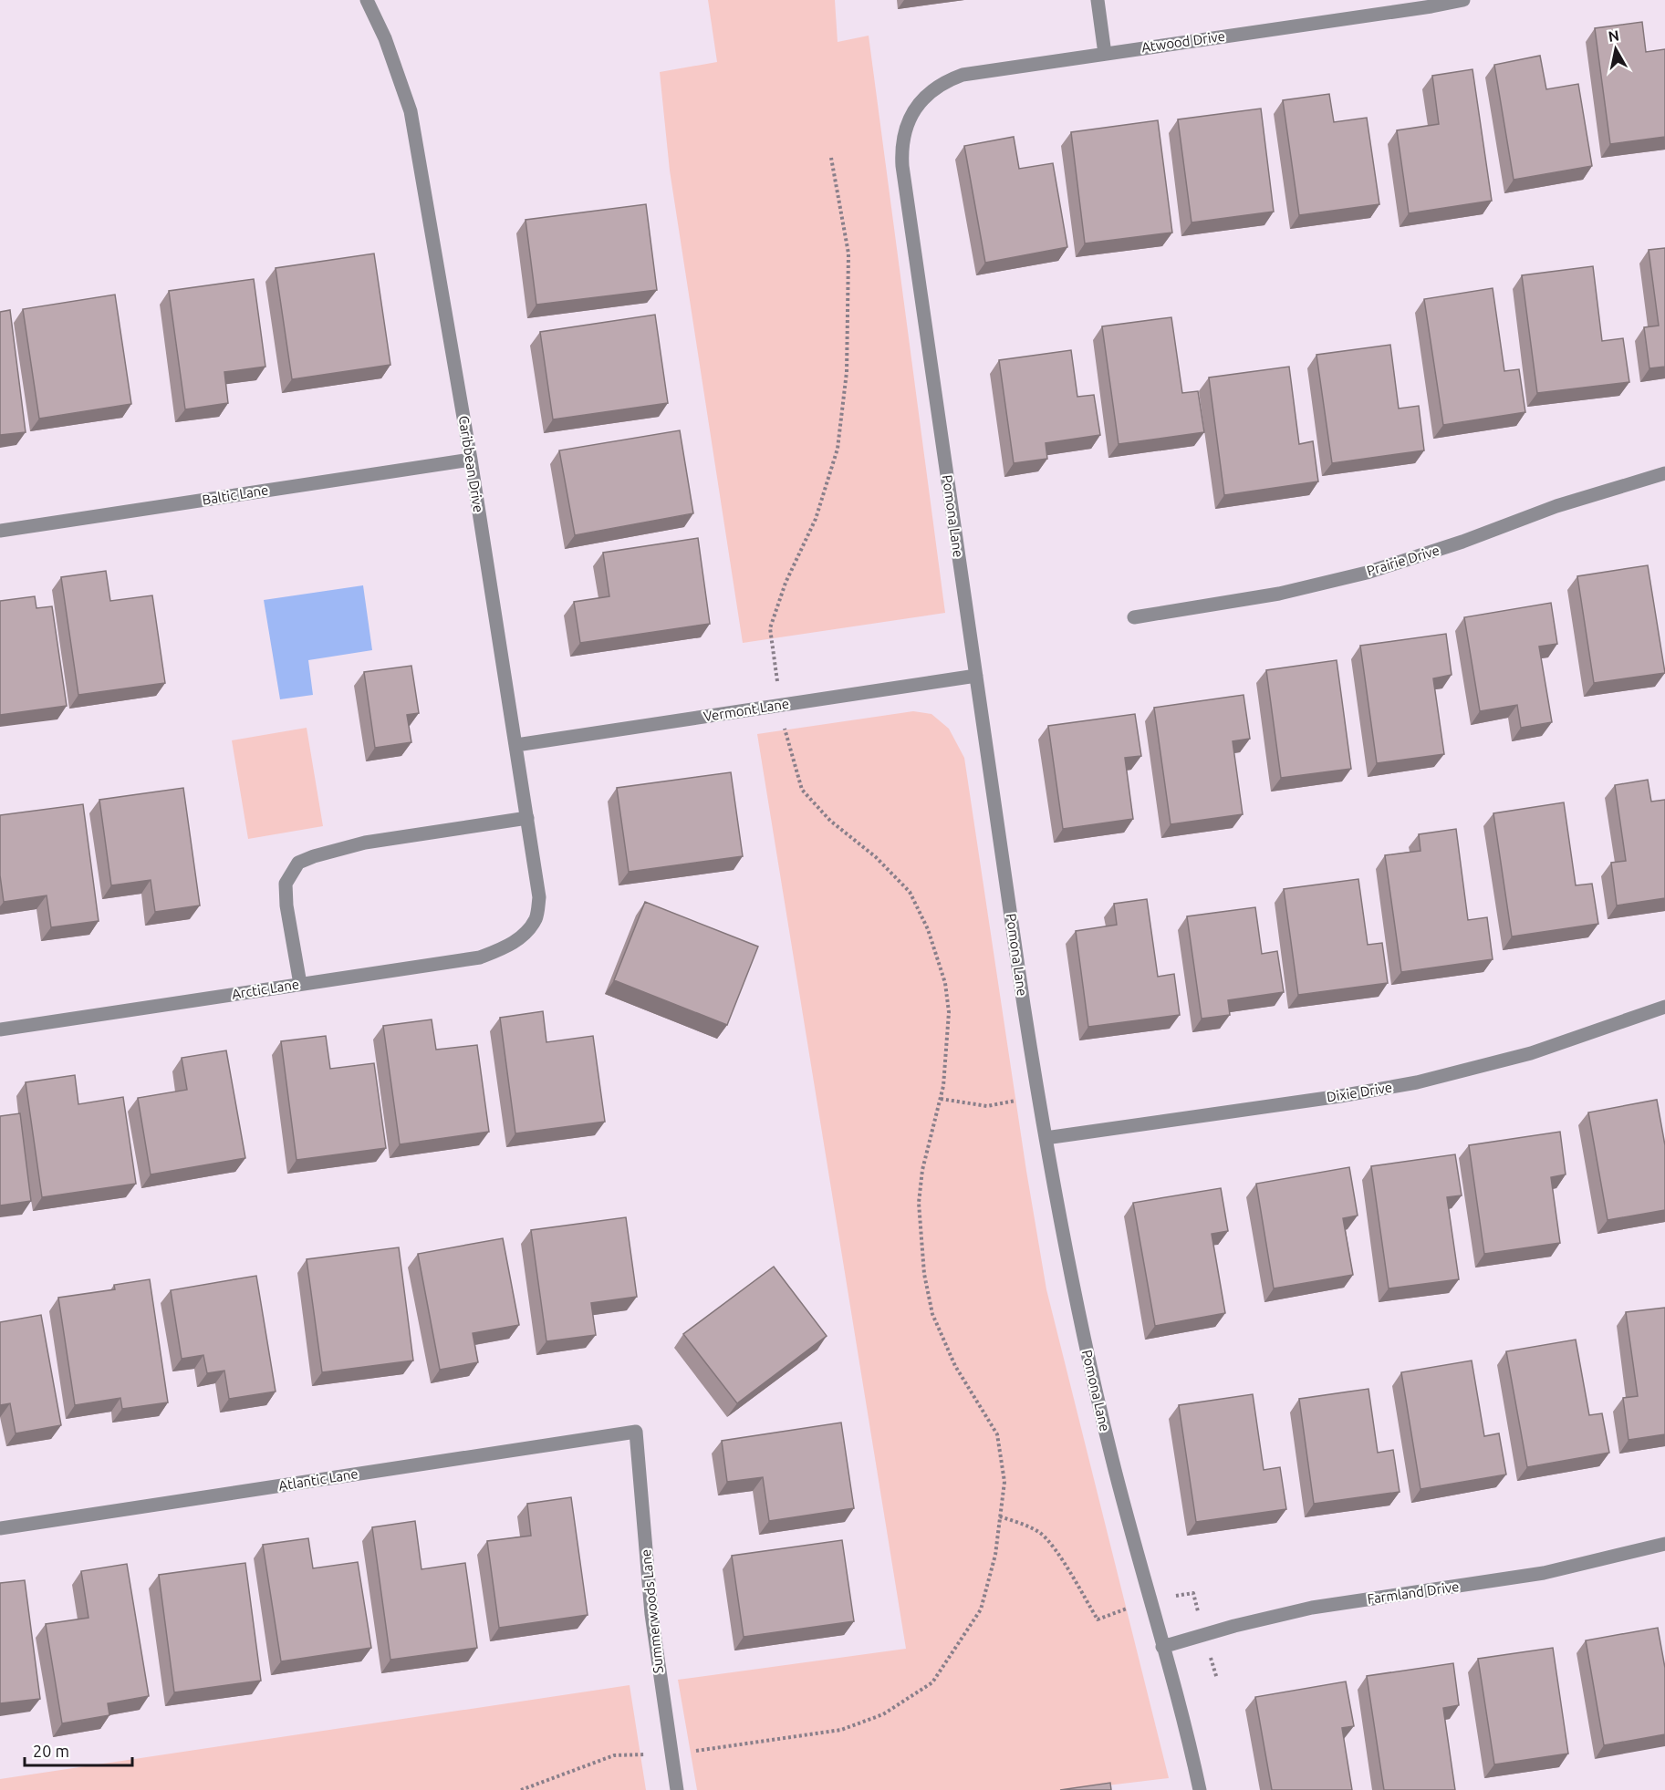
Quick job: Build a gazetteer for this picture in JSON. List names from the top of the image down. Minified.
{"streets":{"street":["Atwood Drive","Caribbean Drive","Baltic Lane","Pomona Lane","Prairie Drive","Vermont Lane","Arctic Lane","Dixie Drive","Atlantic Lane","Farmland Drive","Summerwoods Lane"]},"crossings":[["Atwood Drive","Pomona Lane"],["Caribbean Drive","Baltic Lane"],["Caribbean Drive","Vermont Lane"],["Caribbean Drive","Arctic Lane"],["Pomona Lane","Vermont Lane"],["Pomona Lane","Dixie Drive"],["Pomona Lane","Farmland Drive"],["Atlantic Lane","Summerwoods Lane"]],"scale_bar":"20 m","north":"top"}
